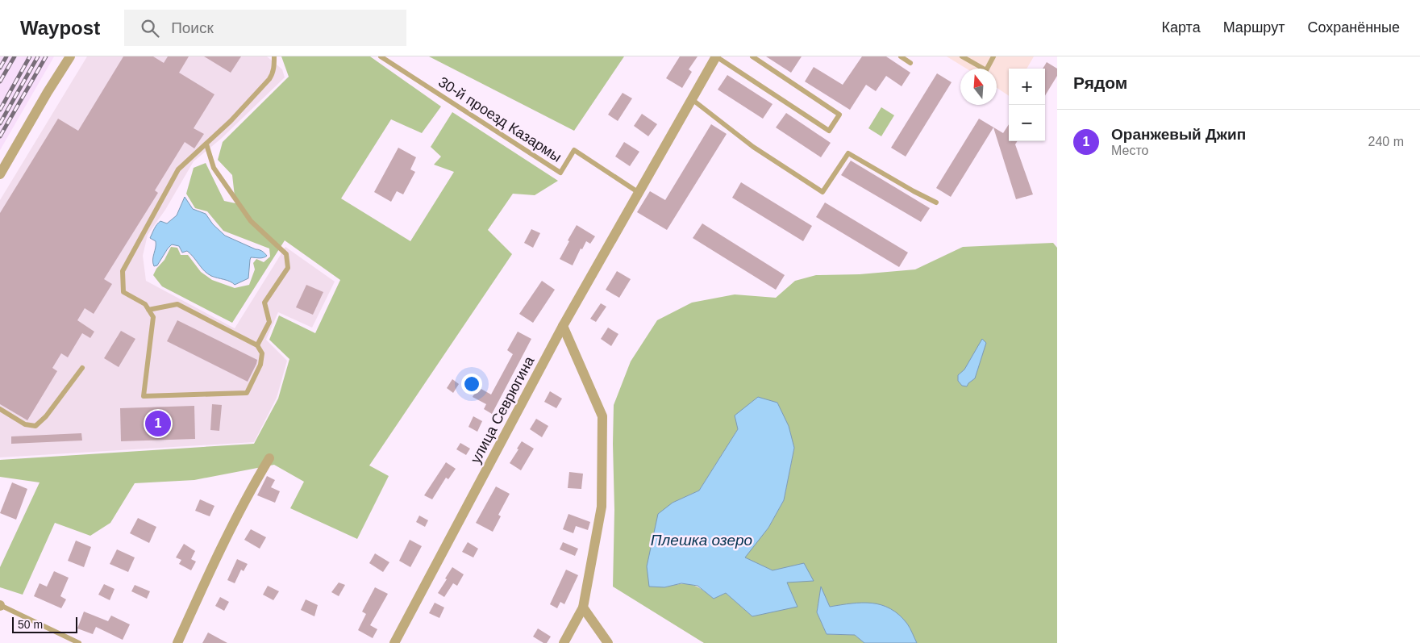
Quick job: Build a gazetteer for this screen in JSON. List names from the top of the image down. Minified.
{"streets":{"street":["улица Севрюгина"],"lane":["30-й проезд Казармы"]},"crossings":[["30-й проезд Казармы","улица Севрюгина"]],"water":["Плешка озеро"],"scale_bar":"50 m","north":"top","page":{"header":"Waypost","search":"Поиск","nav":["Карта","Маршрут","Сохранённые"],"heading":"Рядом","map_buttons":["+","−"],"list":[{"mark":"1","name":"Оранжевый Джип","note":"Место","value":"240 m"}],"pins":"1","scale":"50 m"}}
